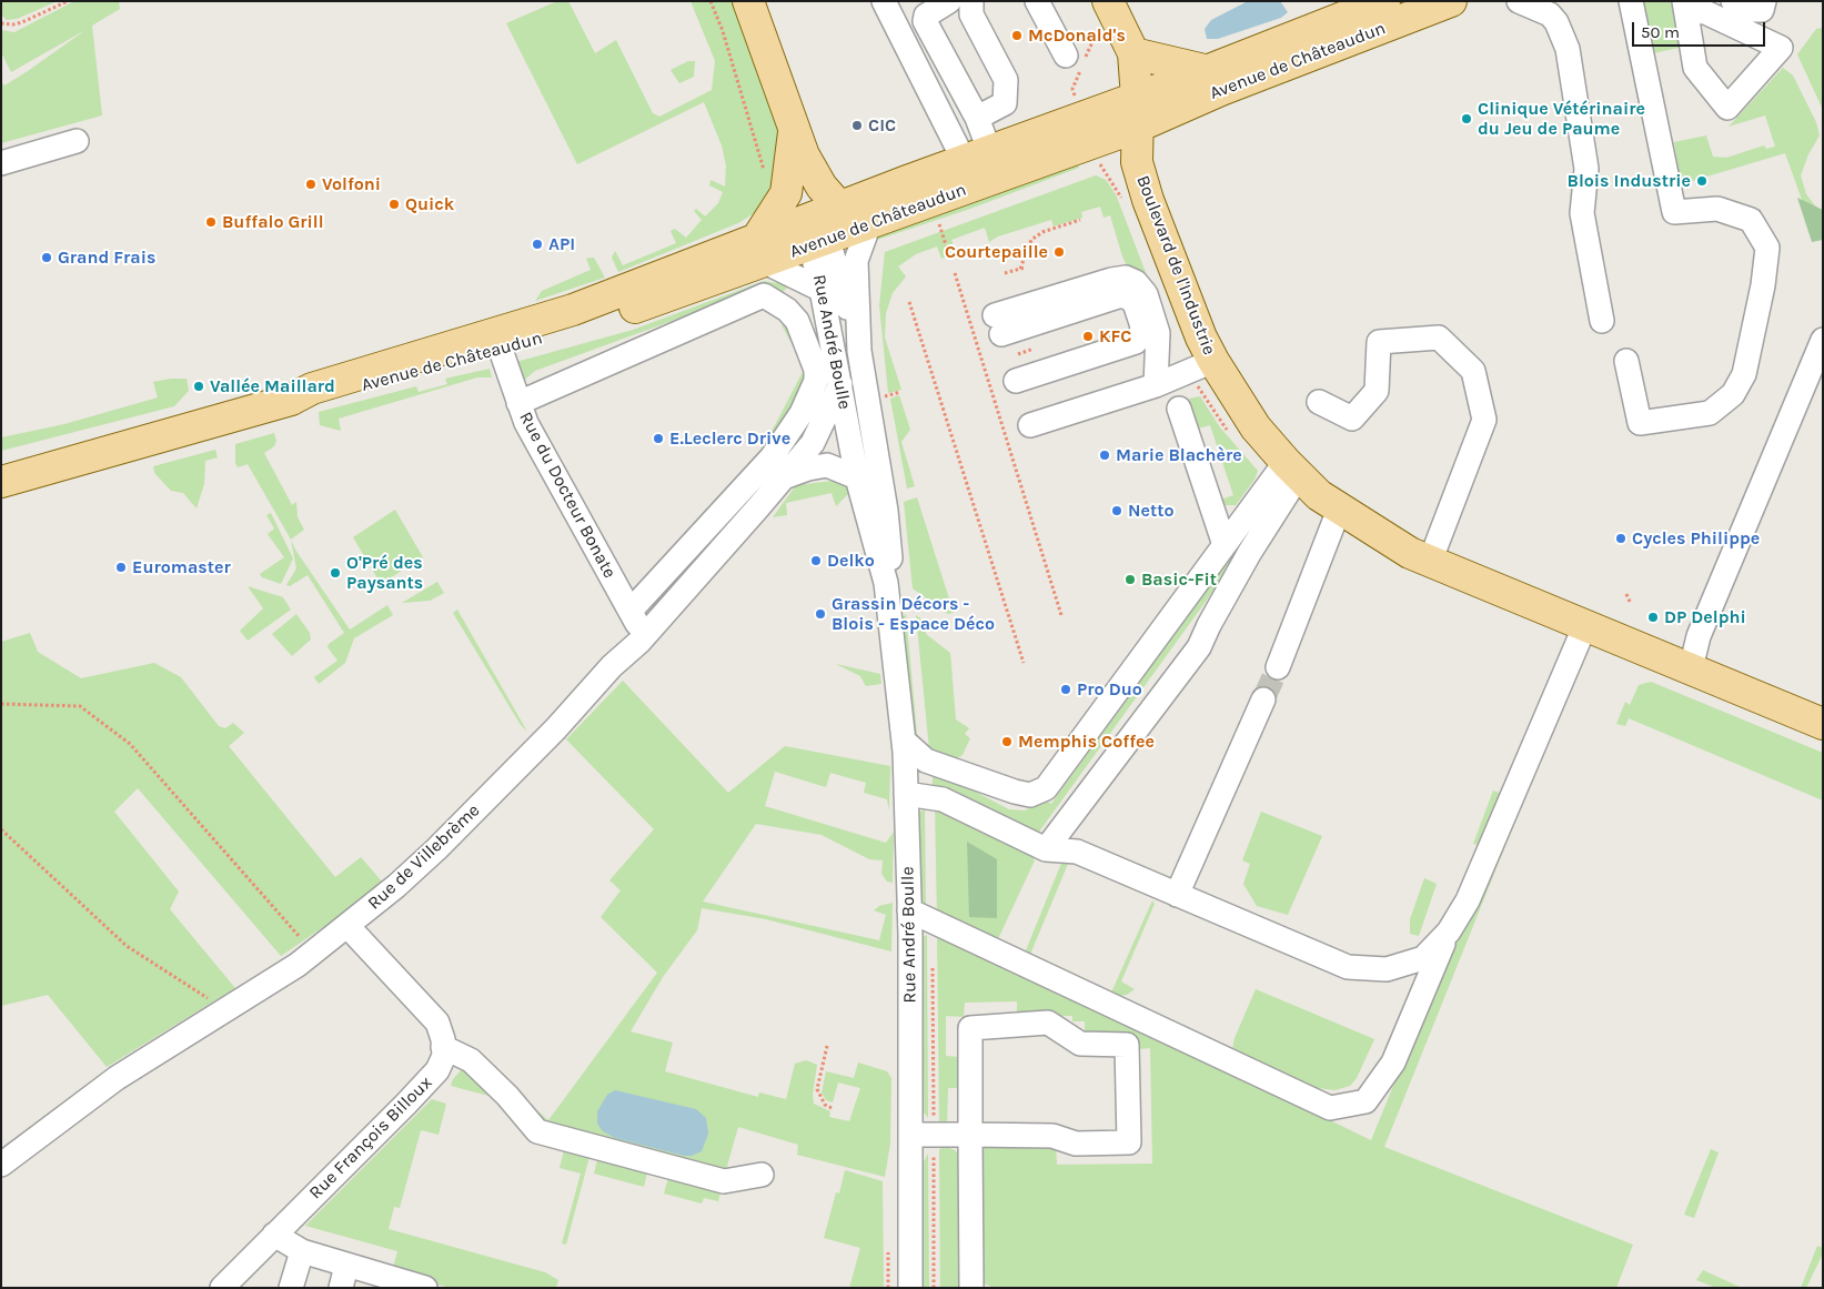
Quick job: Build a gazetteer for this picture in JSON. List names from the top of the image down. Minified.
{"streets":{"main road":["Avenue de Châteaudun","Boulevard de l'Industrie"],"street":["Rue André Boulle","Rue du Docteur Bonate","Rue de Villebrème","Rue François Billoux"]},"crossings":[["Avenue de Châteaudun","Boulevard de l'Industrie"],["Avenue de Châteaudun","Rue André Boulle"],["Avenue de Châteaudun","Rue du Docteur Bonate"],["Rue André Boulle","Rue de Villebrème"],["Rue du Docteur Bonate","Rue de Villebrème"]],"places":["McDonald's","Clinique Vétérinaire du Jeu de Paume","CIC","Blois Industrie","Volfoni","Quick","Buffalo Grill","API","Courtepaille","Grand Frais","KFC","Vallée Maillard","E.Leclerc Drive","Marie Blachère","Netto","Cycles Philippe","Delko","Euromaster","O'Pré des Paysants","Basic-Fit","Grassin Décors - Blois - Espace Déco","DP Delphi","Pro Duo","Memphis Coffee"],"scale_bar":"50 m"}
